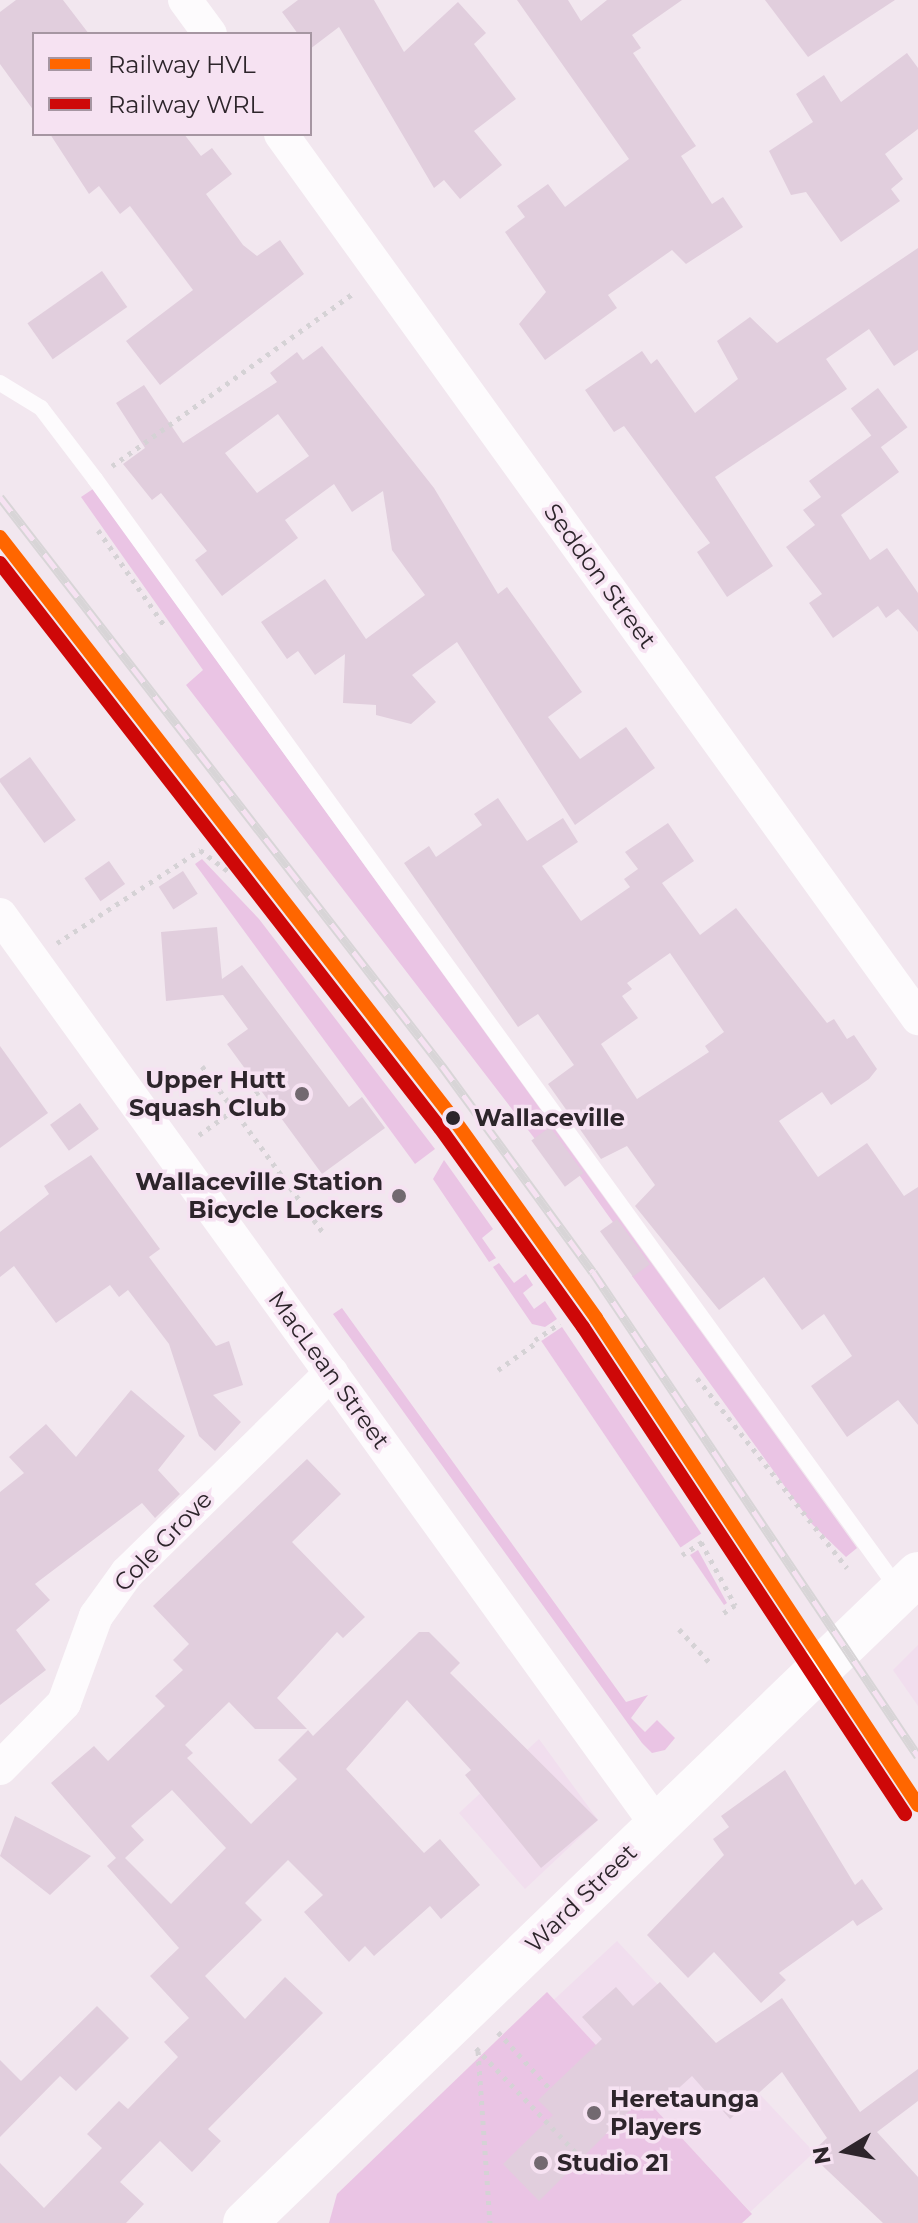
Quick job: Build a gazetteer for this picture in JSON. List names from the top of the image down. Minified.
{"streets":{"street":["Seddon Street","MacLean Street","Cole Grove","Ward Street"]},"crossings":[["MacLean Street","Cole Grove"],["MacLean Street","Ward Street"]],"places":["Upper Hutt Squash Club","Wallaceville","Wallaceville Station Bicycle Lockers","Heretaunga Players","Studio 21"],"lines":["rail line HVL","rail line WRL"],"legend":["Railway HVL","Railway WRL"],"north":"left"}
